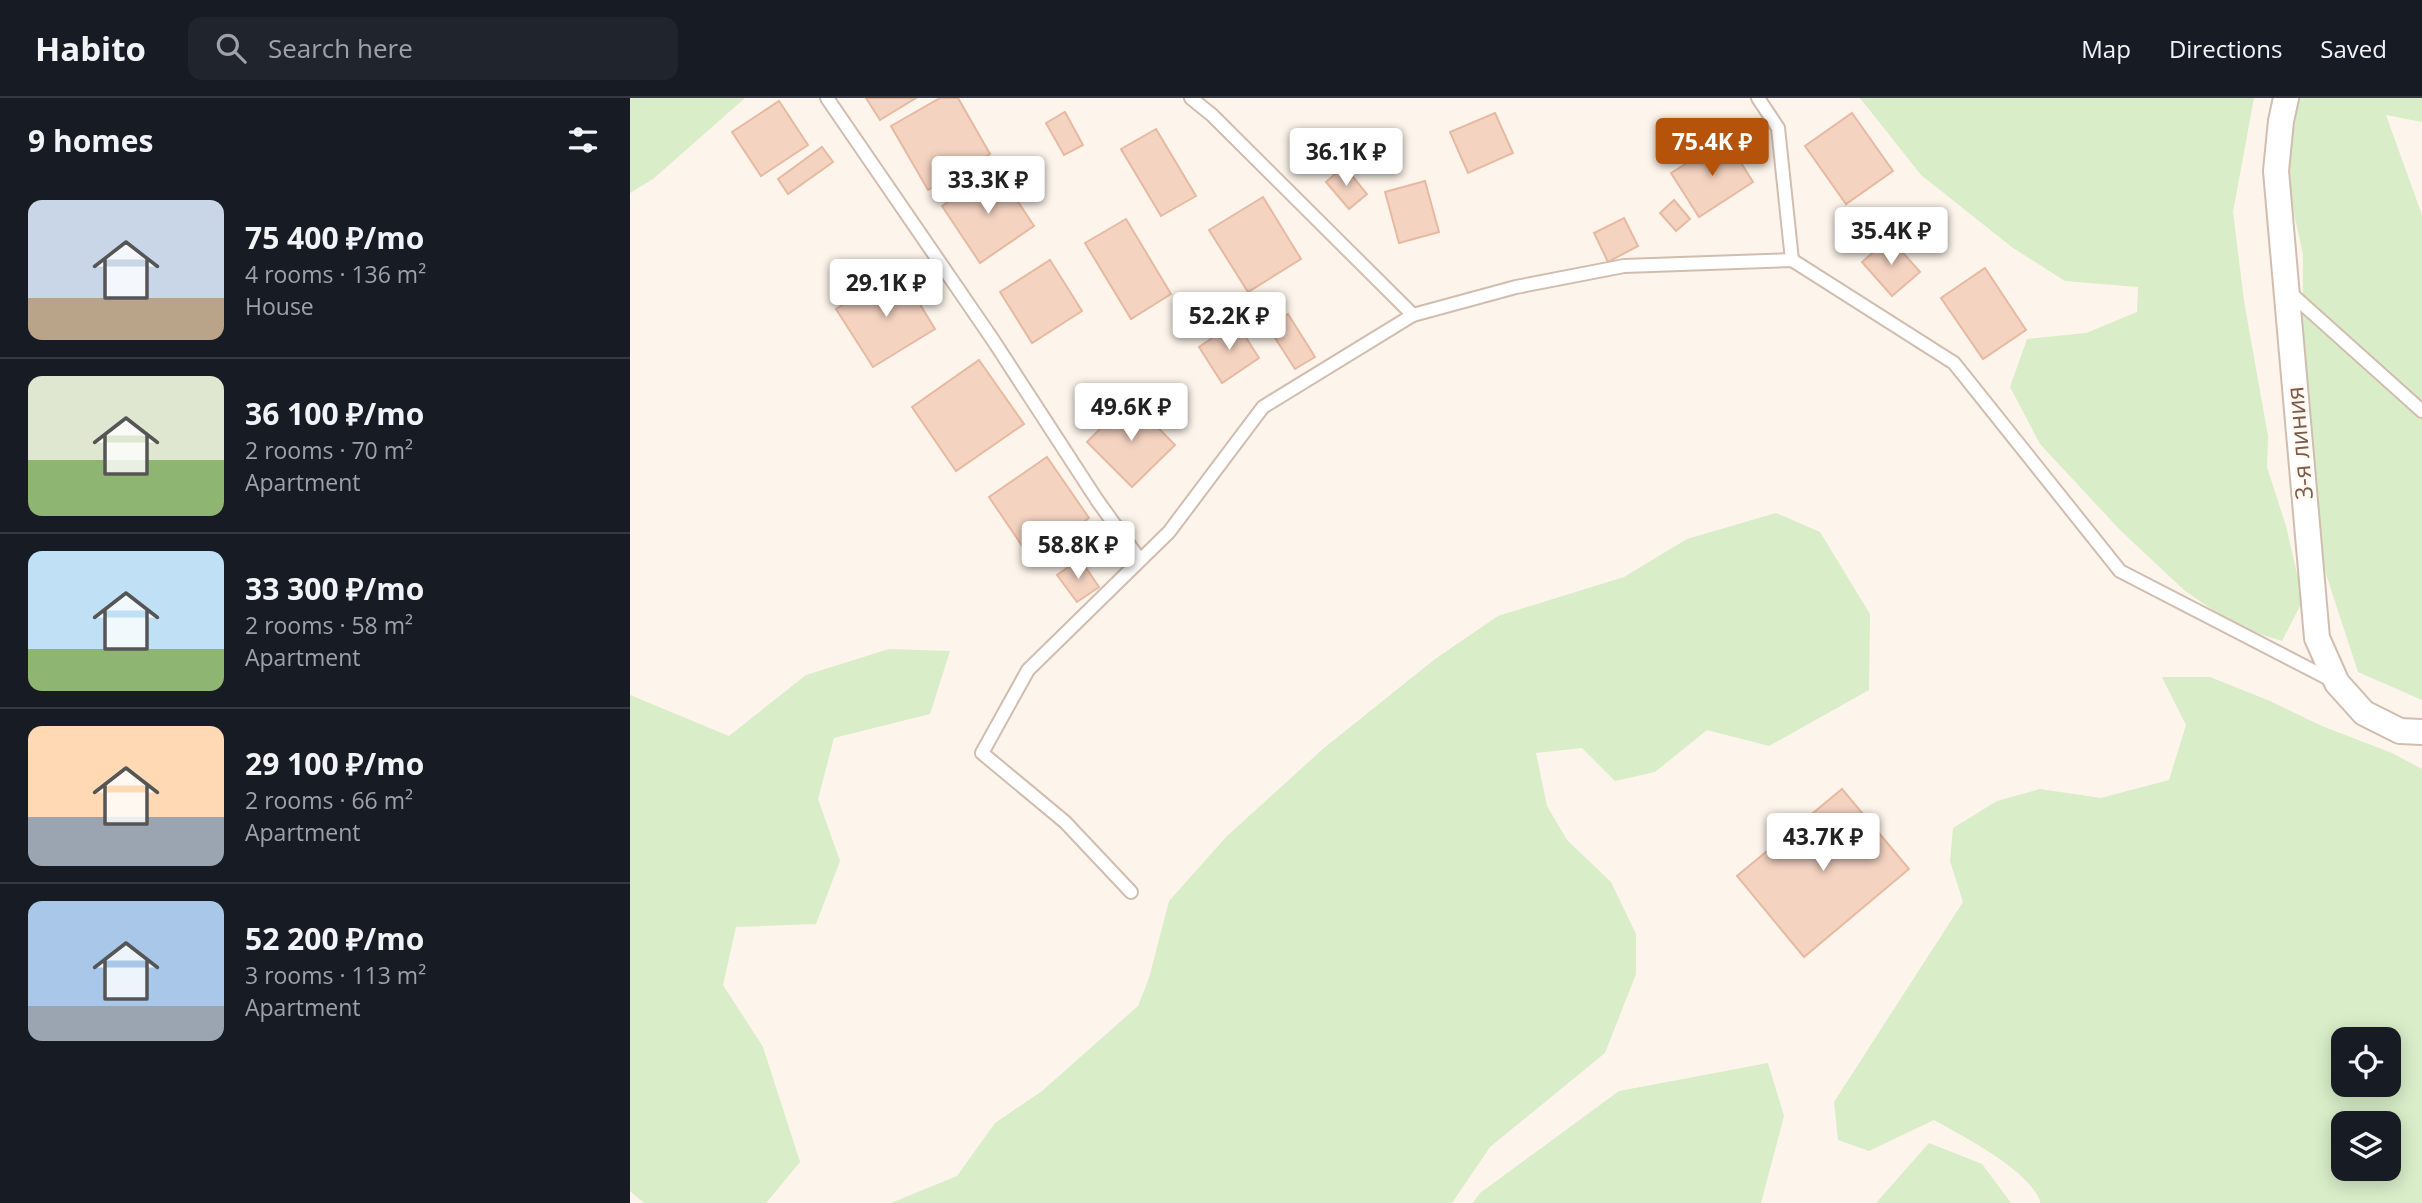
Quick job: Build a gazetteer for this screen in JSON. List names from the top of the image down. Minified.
{"streets":{"street":["3-я линия"]},"page":{"header":"Habito","search":"Search here","nav":["Map","Directions","Saved"],"heading":"9 homes","price":["75.4K ₽","36.1K ₽","33.3K ₽","35.4K ₽","29.1K ₽","52.2K ₽","49.6K ₽","58.8K ₽","43.7K ₽"],"list":[{"name":"75 400 ₽/mo","note":"4 rooms · 136 m² · House"},{"name":"36 100 ₽/mo","note":"2 rooms · 70 m² · Apartment"},{"name":"33 300 ₽/mo","note":"2 rooms · 58 m² · Apartment"},{"name":"29 100 ₽/mo","note":"2 rooms · 66 m² · Apartment"},{"name":"52 200 ₽/mo","note":"3 rooms · 113 m² · Apartment"}]}}
